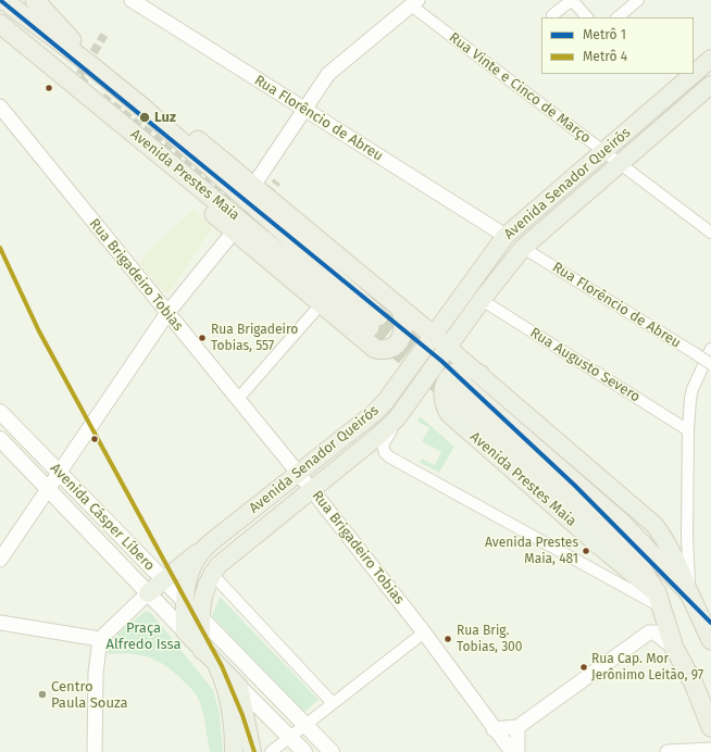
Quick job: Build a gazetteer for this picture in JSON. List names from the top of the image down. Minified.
{"streets":{"highway":["Avenida Prestes Maia"],"main road":["Avenida Senador Queirós","Avenida Cásper Líbero"],"street":["Rua Vinte e Cinco de Março","Rua Florêncio de Abreu","Rua Brigadeiro Tobias","Rua Augusto Severo"]},"crossings":[["Rua Vinte e Cinco de Março","Avenida Senador Queirós"],["Rua Florêncio de Abreu","Avenida Senador Queirós"],["Avenida Prestes Maia","Avenida Senador Queirós"],["Avenida Senador Queirós","Rua Brigadeiro Tobias"],["Avenida Senador Queirós","Rua Augusto Severo"],["Avenida Senador Queirós","Avenida Cásper Líbero"]],"parks":["Praça Alfredo Issa"],"places":["Luz","Rua Brigadeiro Tobias, 557","Avenida Prestes Maia, 481","Rua Brig. Tobias, 300","Rua Cap. Mor Jerônimo Leitão, 97","Centro Paula Souza"],"lines":["metro line 1","metro line 4"],"legend":["Metrô 1","Metrô 4"]}
